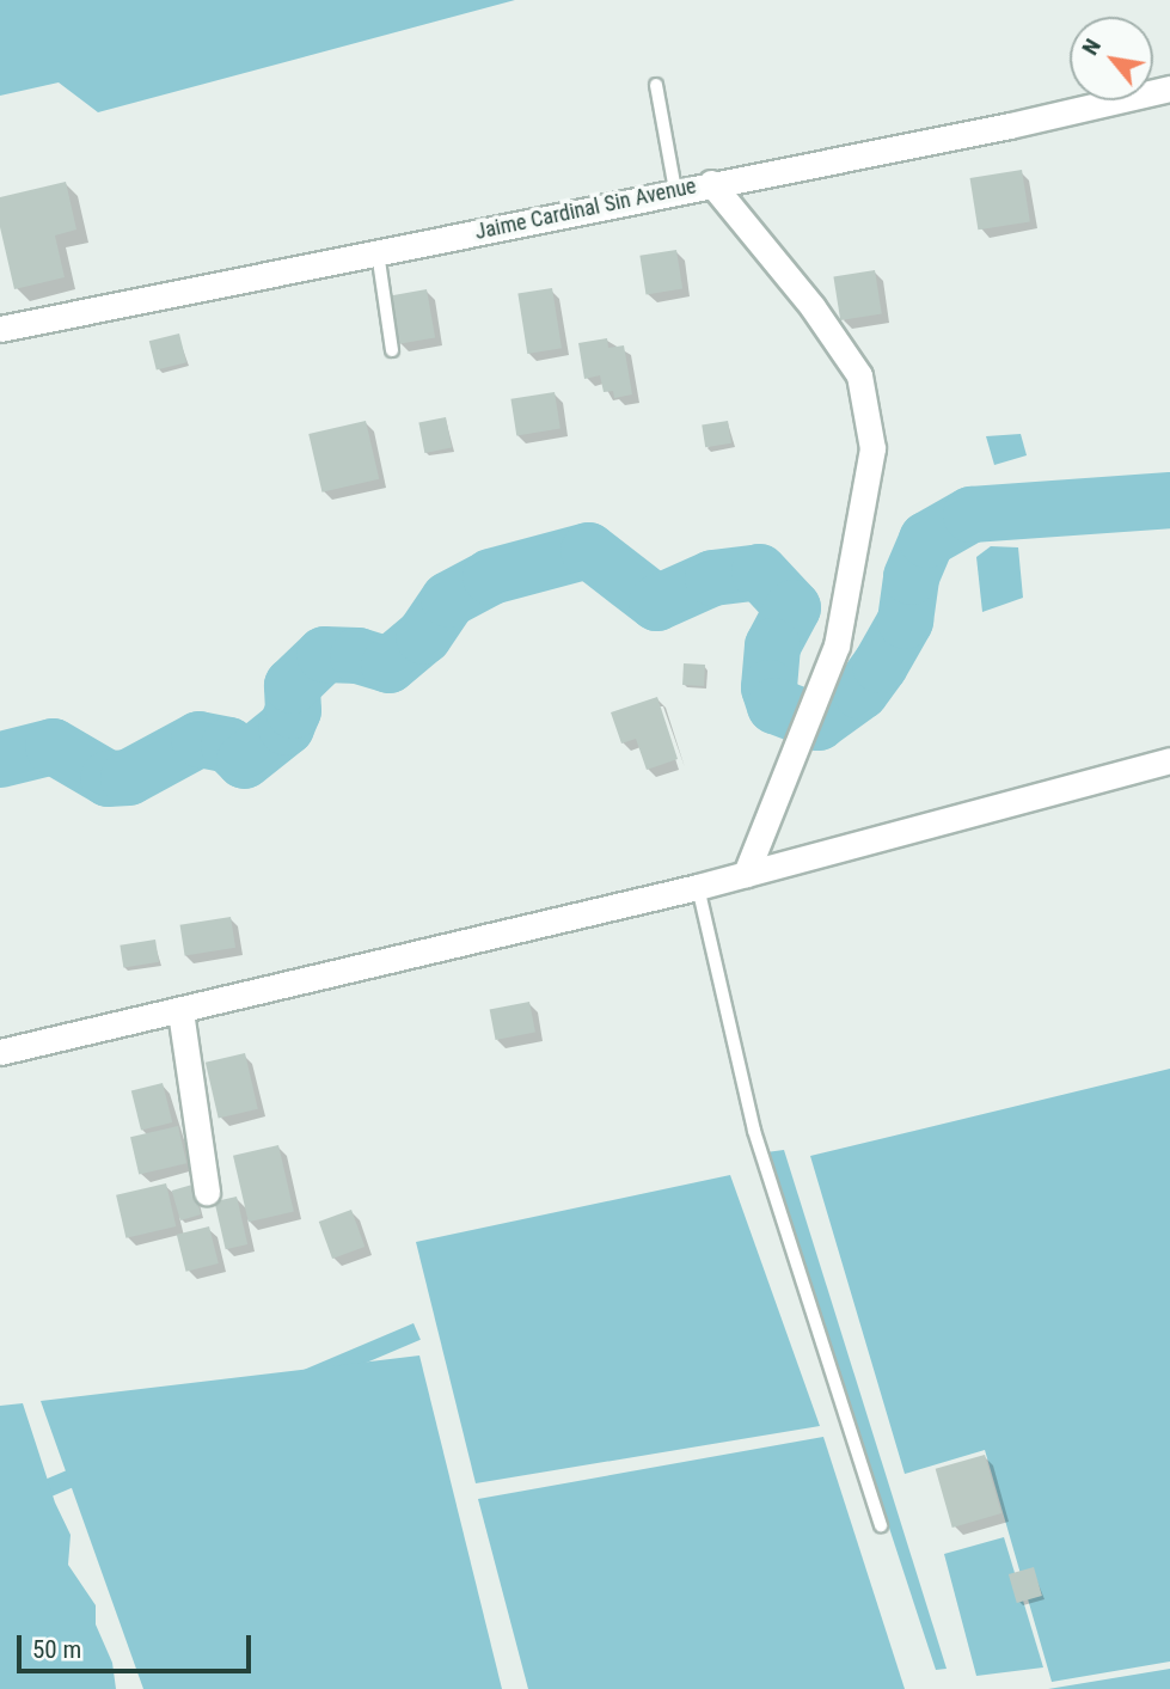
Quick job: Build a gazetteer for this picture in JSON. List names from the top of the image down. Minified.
{"streets":{"street":["Jaime Cardinal Sin Avenue"]},"scale_bar":"50 m","north":"top left"}
